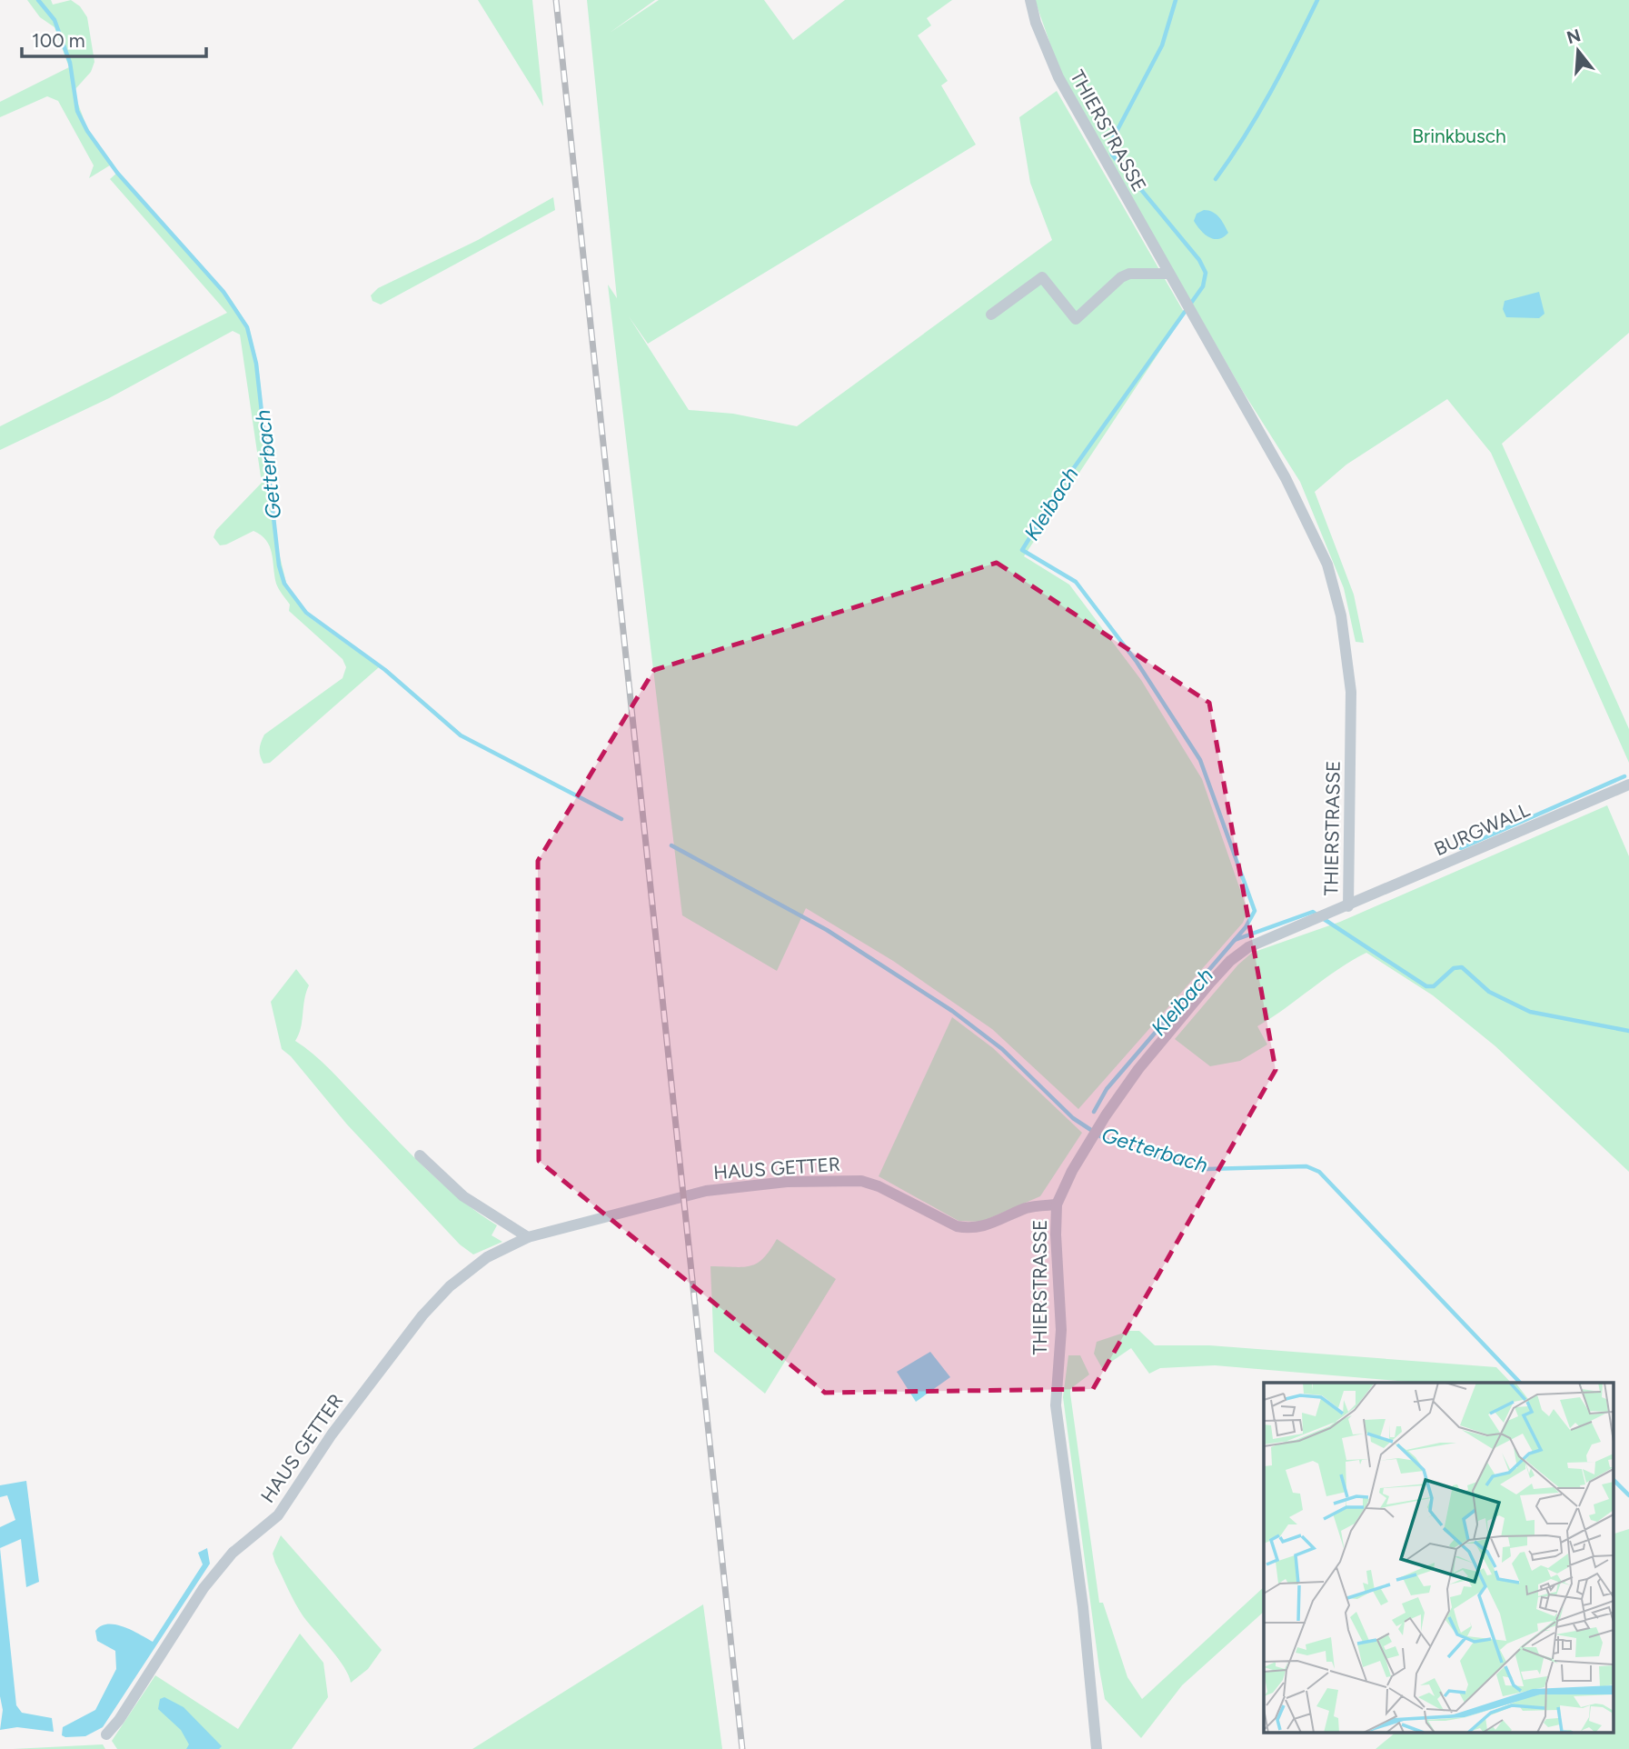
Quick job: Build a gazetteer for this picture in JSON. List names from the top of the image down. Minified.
{"streets":{"street":["THIERSTRASSE","BURGWALL","HAUS GETTER"]},"crossings":[["THIERSTRASSE","BURGWALL"],["THIERSTRASSE","HAUS GETTER"]],"water":["Getterbach","Kleibach"],"parks":["Brinkbusch"],"scale_bar":"100 m","north":"top"}
